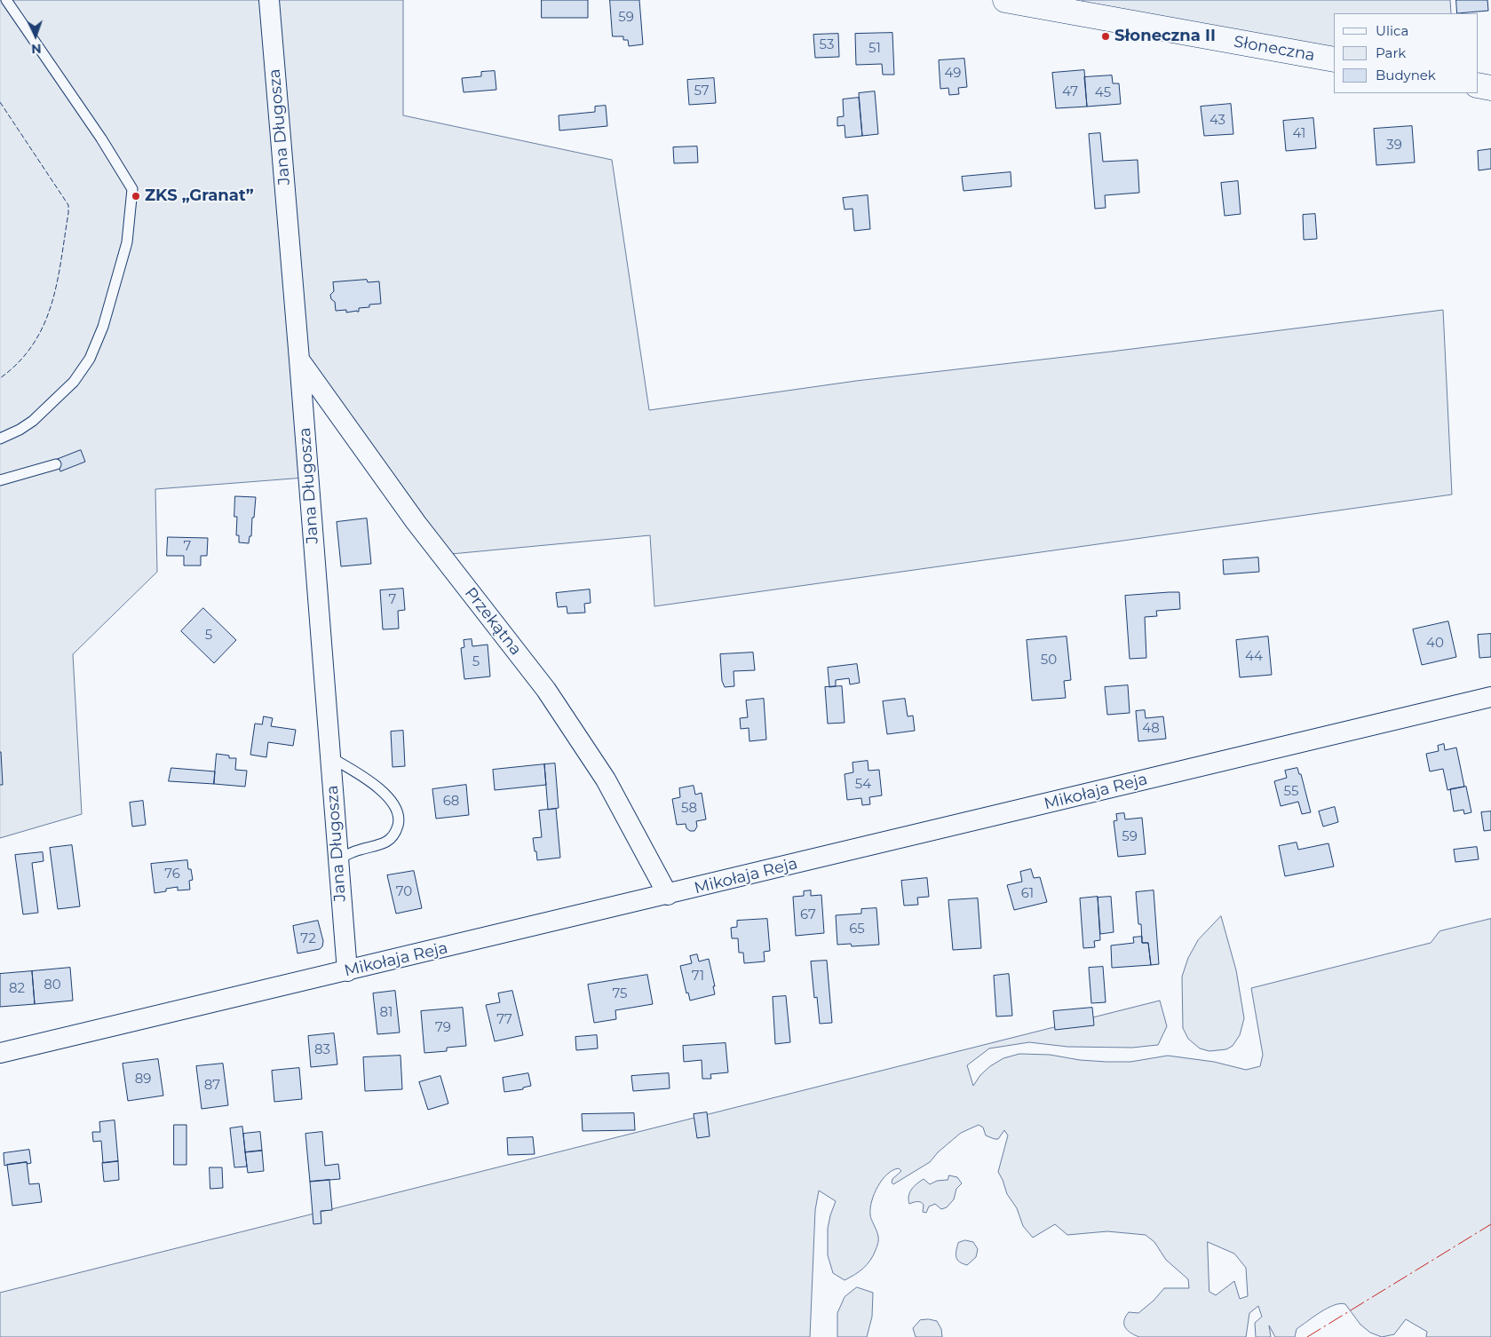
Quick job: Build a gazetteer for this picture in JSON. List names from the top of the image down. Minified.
{"streets":{"street":["Słoneczna","Jana Długosza","Przekątna","Mikołaja Reja"]},"crossings":[["Jana Długosza","Przekątna"],["Jana Długosza","Mikołaja Reja"],["Przekątna","Mikołaja Reja"]],"places":["Słoneczna II","ZKS „Granat”"],"house_numbers":["59","53","51","49","57","47","45","43","41","39","7","7","5","40","44","50","5","48","54","55","68","58","59","76","70","61","67","65","72","71","80","82","75","81","77","79","83","89","87"],"legend":["Ulica","Park","Budynek"],"north":"bottom"}
